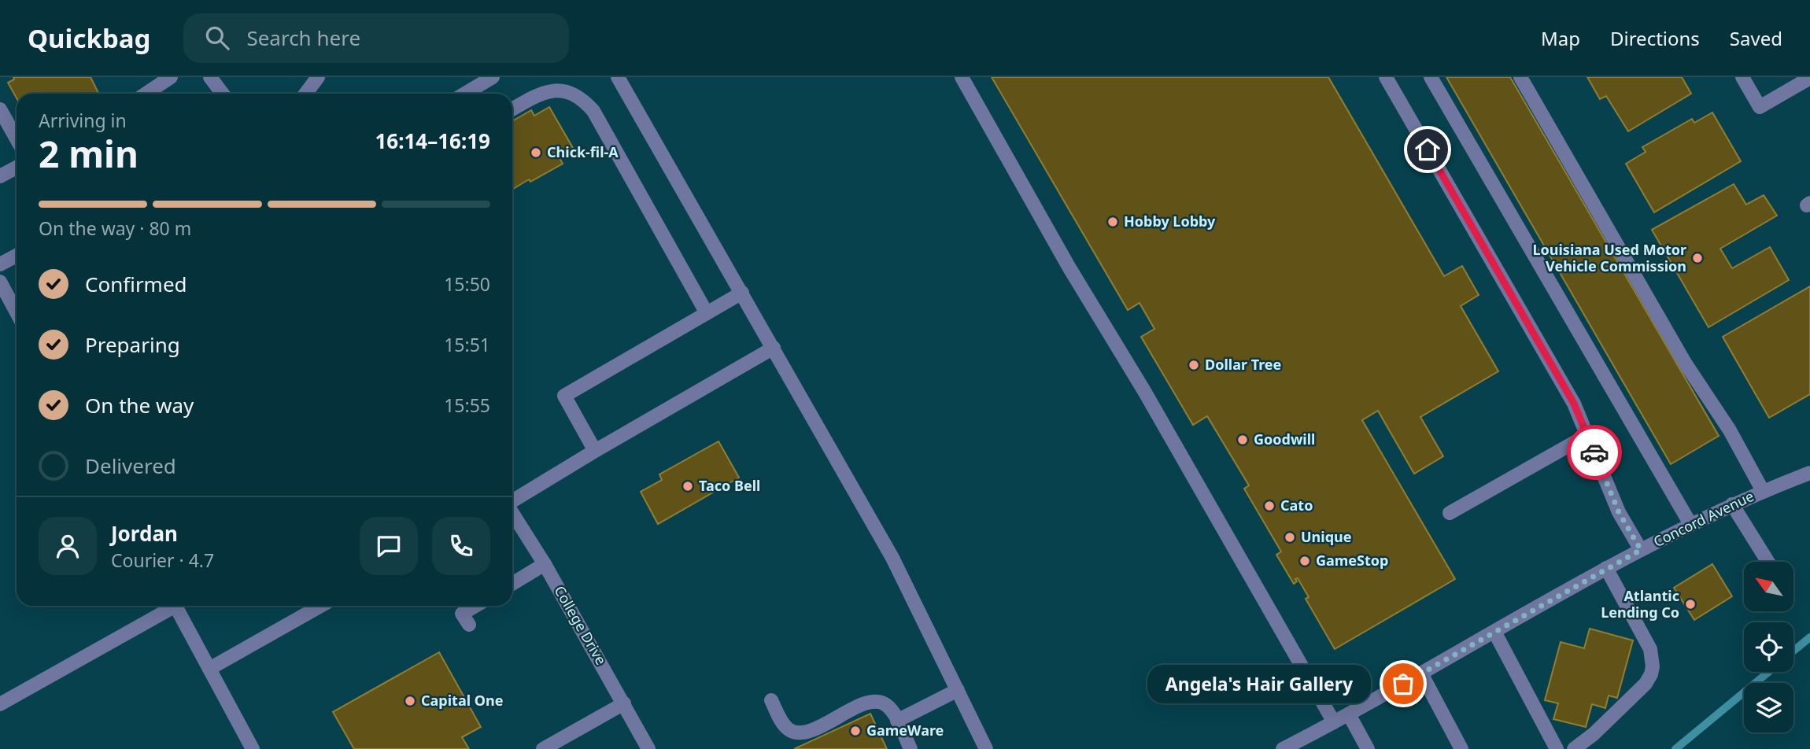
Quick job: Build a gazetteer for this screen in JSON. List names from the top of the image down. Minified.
{"streets":{"street":["Concord Avenue","College Drive"]},"places":["Chick-fil-A","Hobby Lobby","Louisiana Used Motor Vehicle Commission","Dollar Tree","Goodwill","Taco Bell","Cato","Unique","GameStop","Atlantic Lending Co","Angela's Hair Gallery","Capital One","GameWare"],"north":"top left","page":{"header":"Quickbag","search":"Search here","nav":["Map","Directions","Saved"],"heading":["2 min","Arriving in","16:14–16:19"],"panel":["Jordan","Courier · 4.7"],"bar":"On the way · 80 m","list":[["Confirmed","15:50"],["Preparing","15:51"],["On the way","15:55"],"Delivered"],"bubble":"Angela's Hair Gallery"}}
